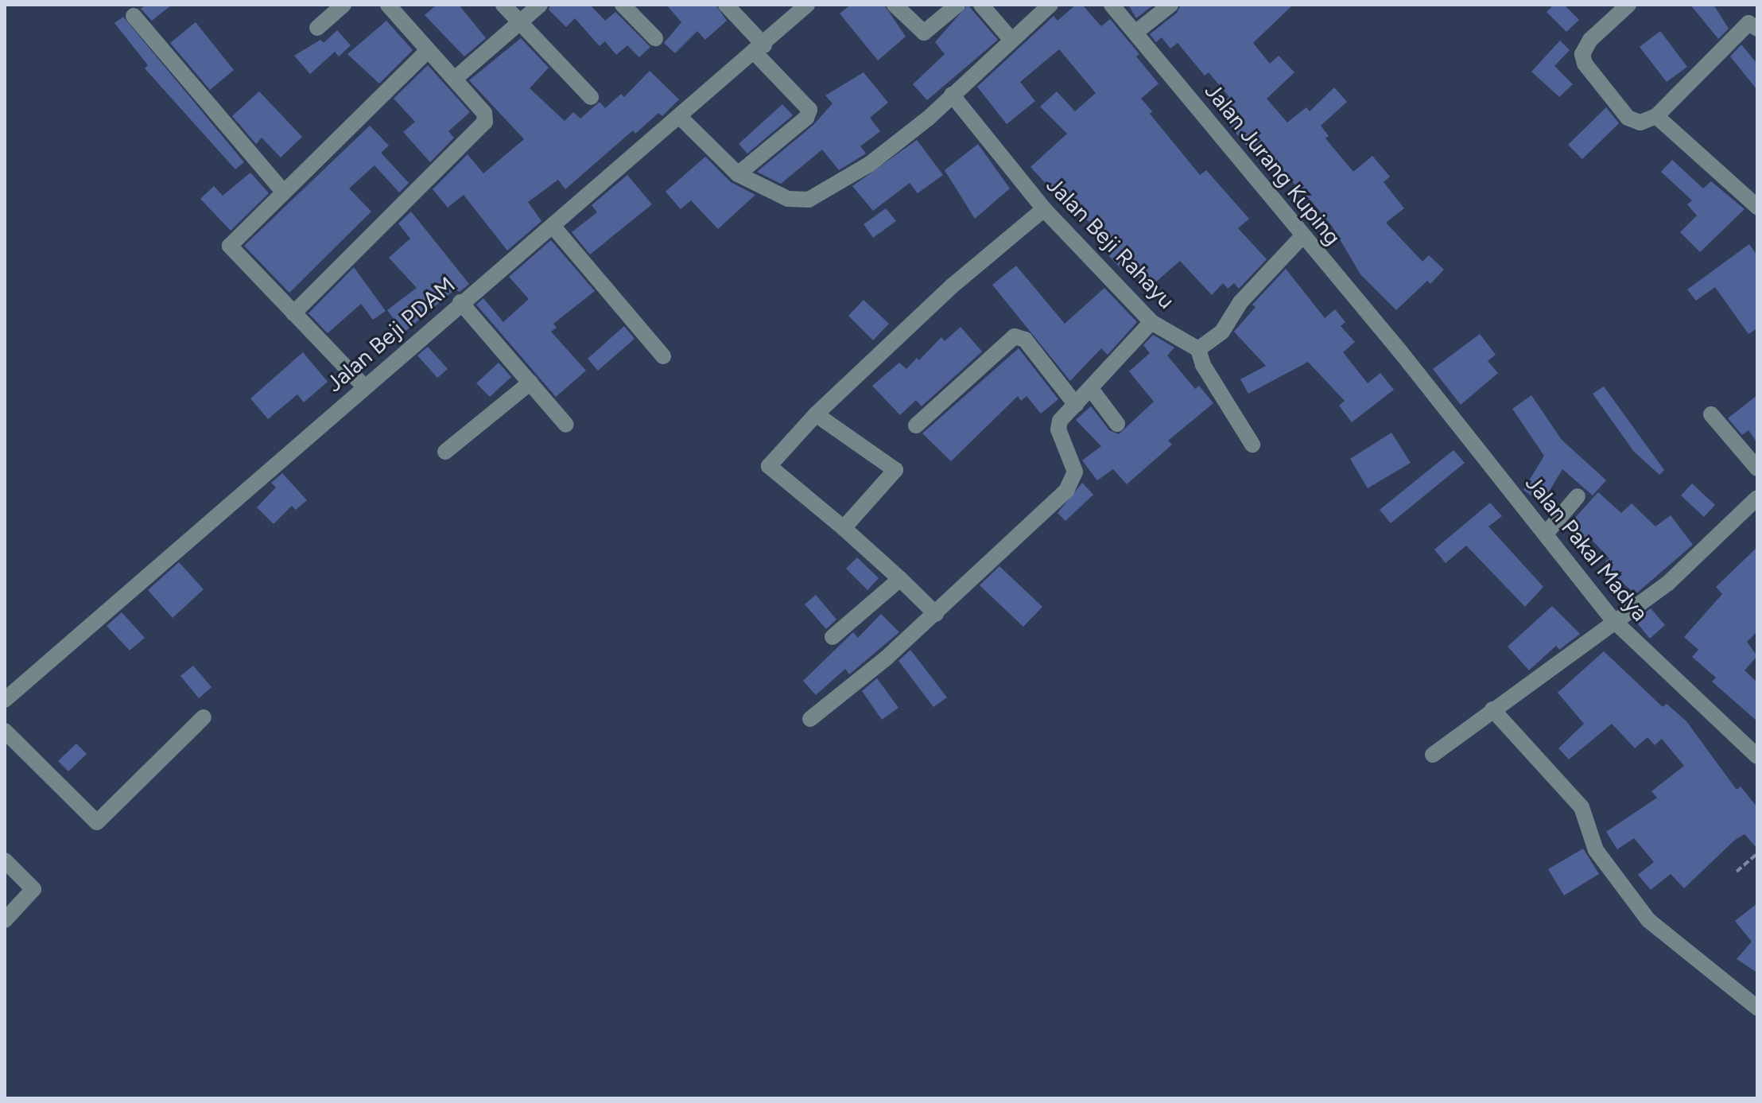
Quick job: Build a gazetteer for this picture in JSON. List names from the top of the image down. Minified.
{"streets":{"street":["Jalan Jurang Kuping","Jalan Beji Rahayu","Jalan Beji PDAM","Jalan Pakal Madya"]},"crossings":[["Jalan Jurang Kuping","Jalan Pakal Madya"]]}
